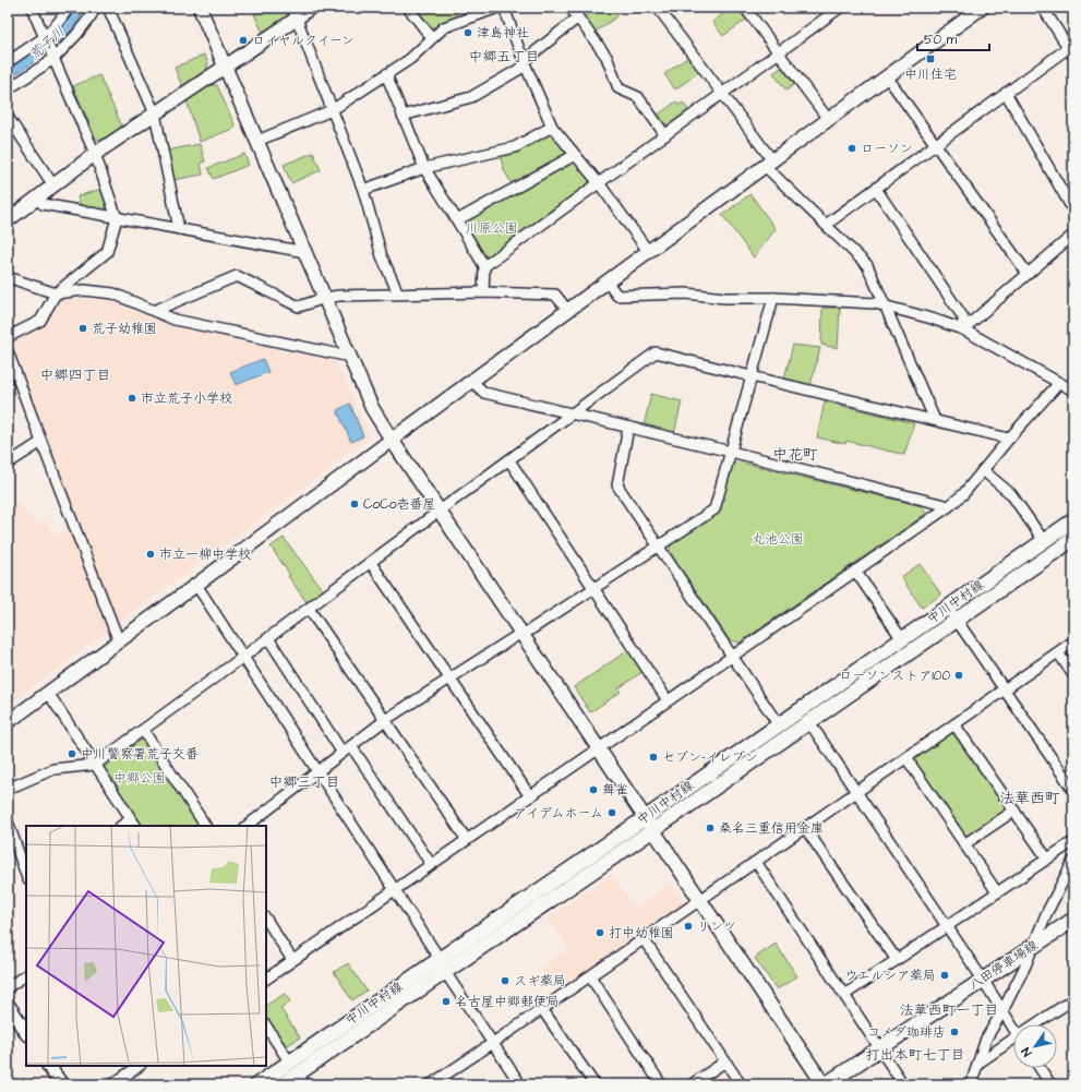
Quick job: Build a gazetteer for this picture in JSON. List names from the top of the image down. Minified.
{"streets":{"main road":["中川中村線","八田停車場線"]},"districts":["中郷五丁目","中郷四丁目","中花町","中郷三丁目","法華西町","法華西町一丁目","打出本町七丁目"],"water":["荒子川"],"parks":["川原公園","丸池公園","中郷公園"],"places":{"other":["津島神社","ロイヤルクイーン","ローソン","荒子幼稚園","市立荒子小学校","CoCo壱番屋","市立一柳中学校","ローソンストア100","中川警察署荒子交番","セブン-イレブン","舞雀","アイデムホーム","桑名三重信用金庫","リンツ","打中幼稚園","ウエルシア薬局","スギ薬局","名古屋中郷郵便局","コメダ珈琲店"],"transit":["中川住宅"]},"scale_bar":"50 m","north":"bottom left"}
